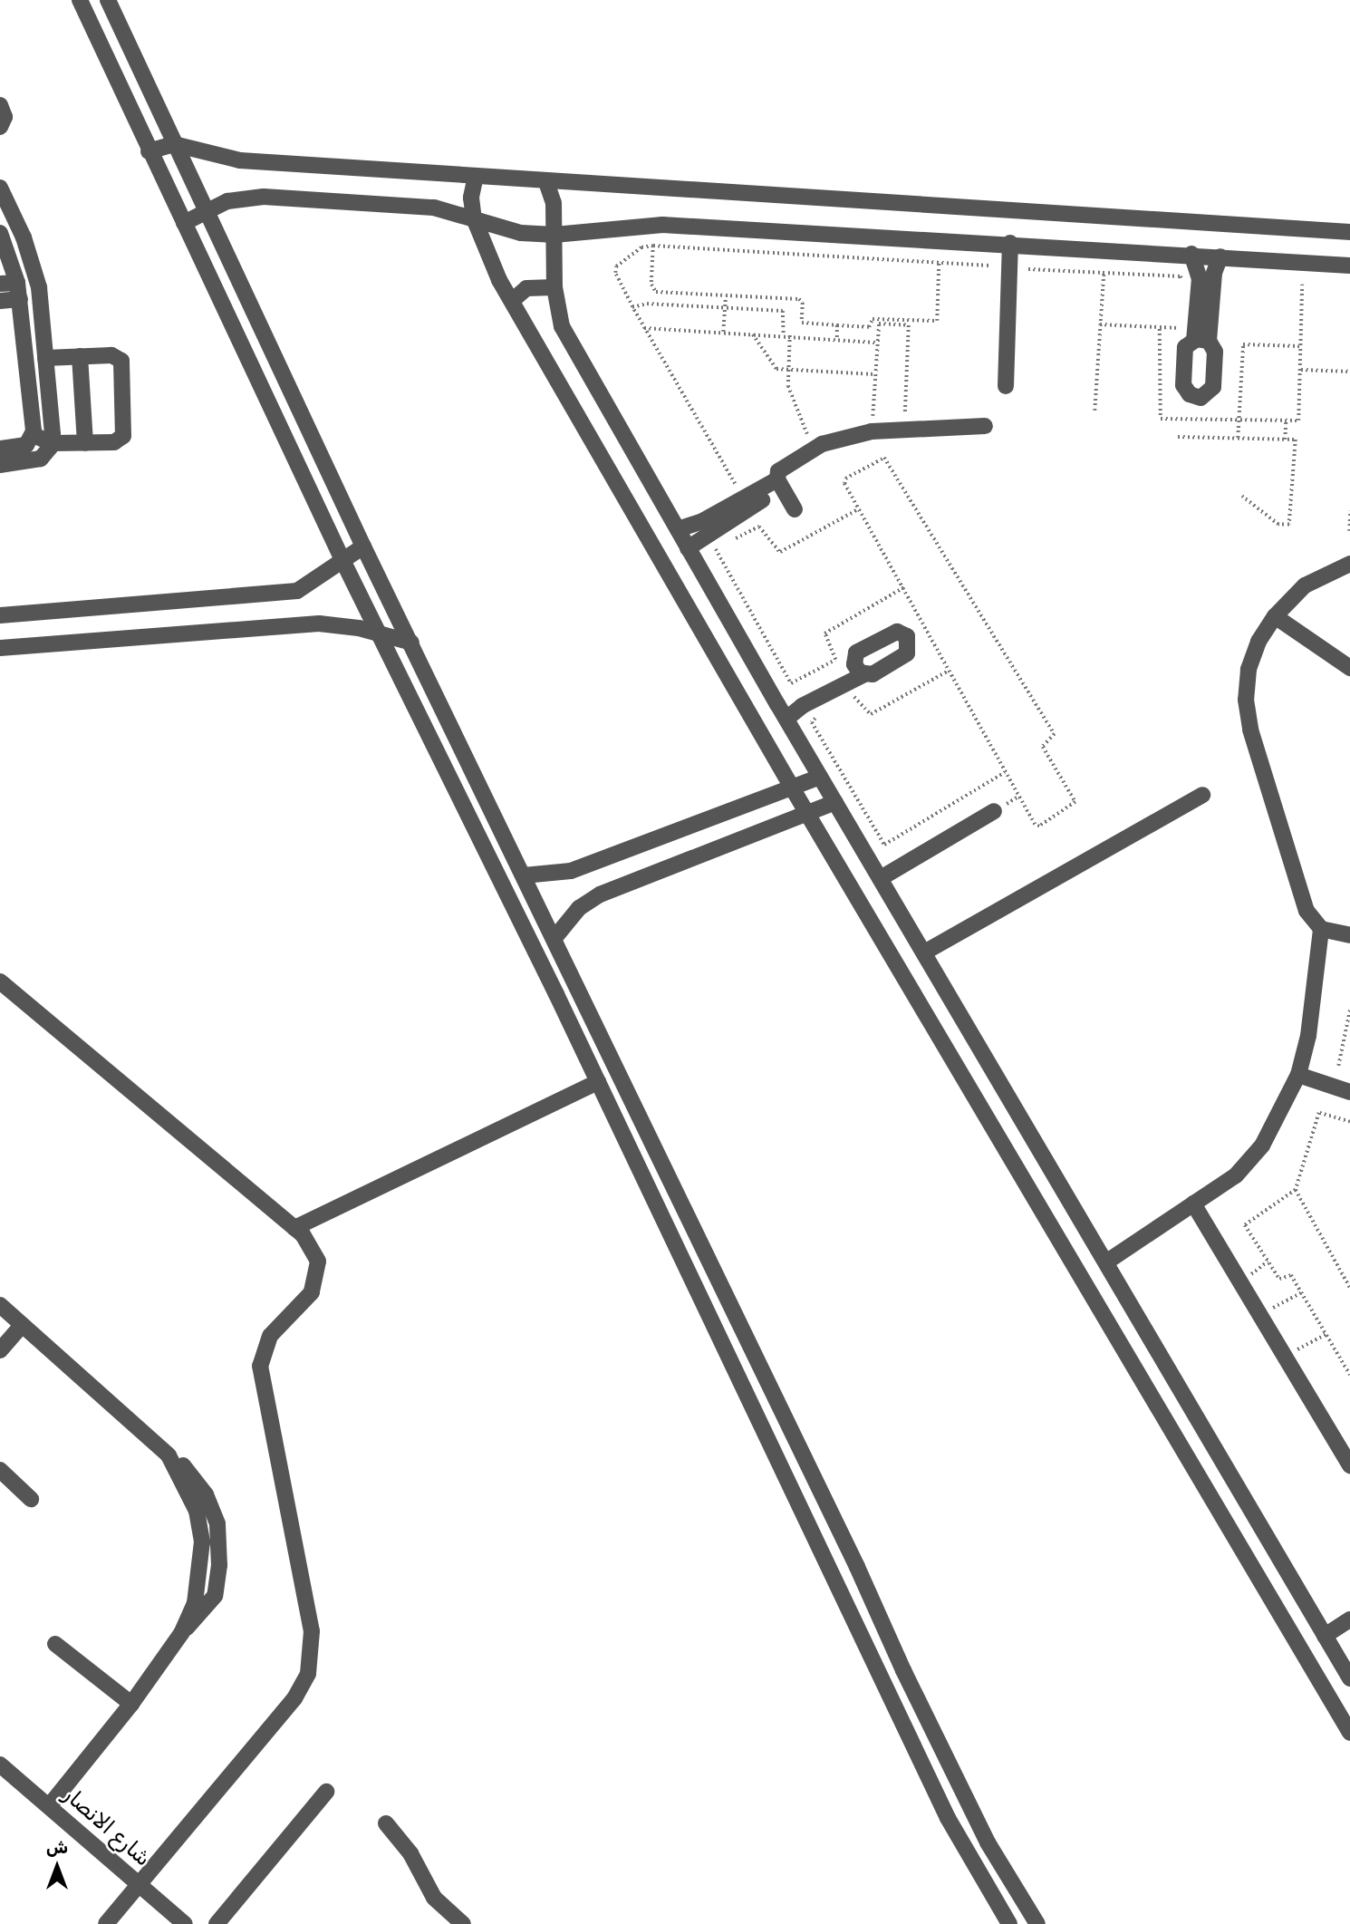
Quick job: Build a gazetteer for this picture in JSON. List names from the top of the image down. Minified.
{"streets":{"street":["شارع الانصار"]},"north":"top"}
